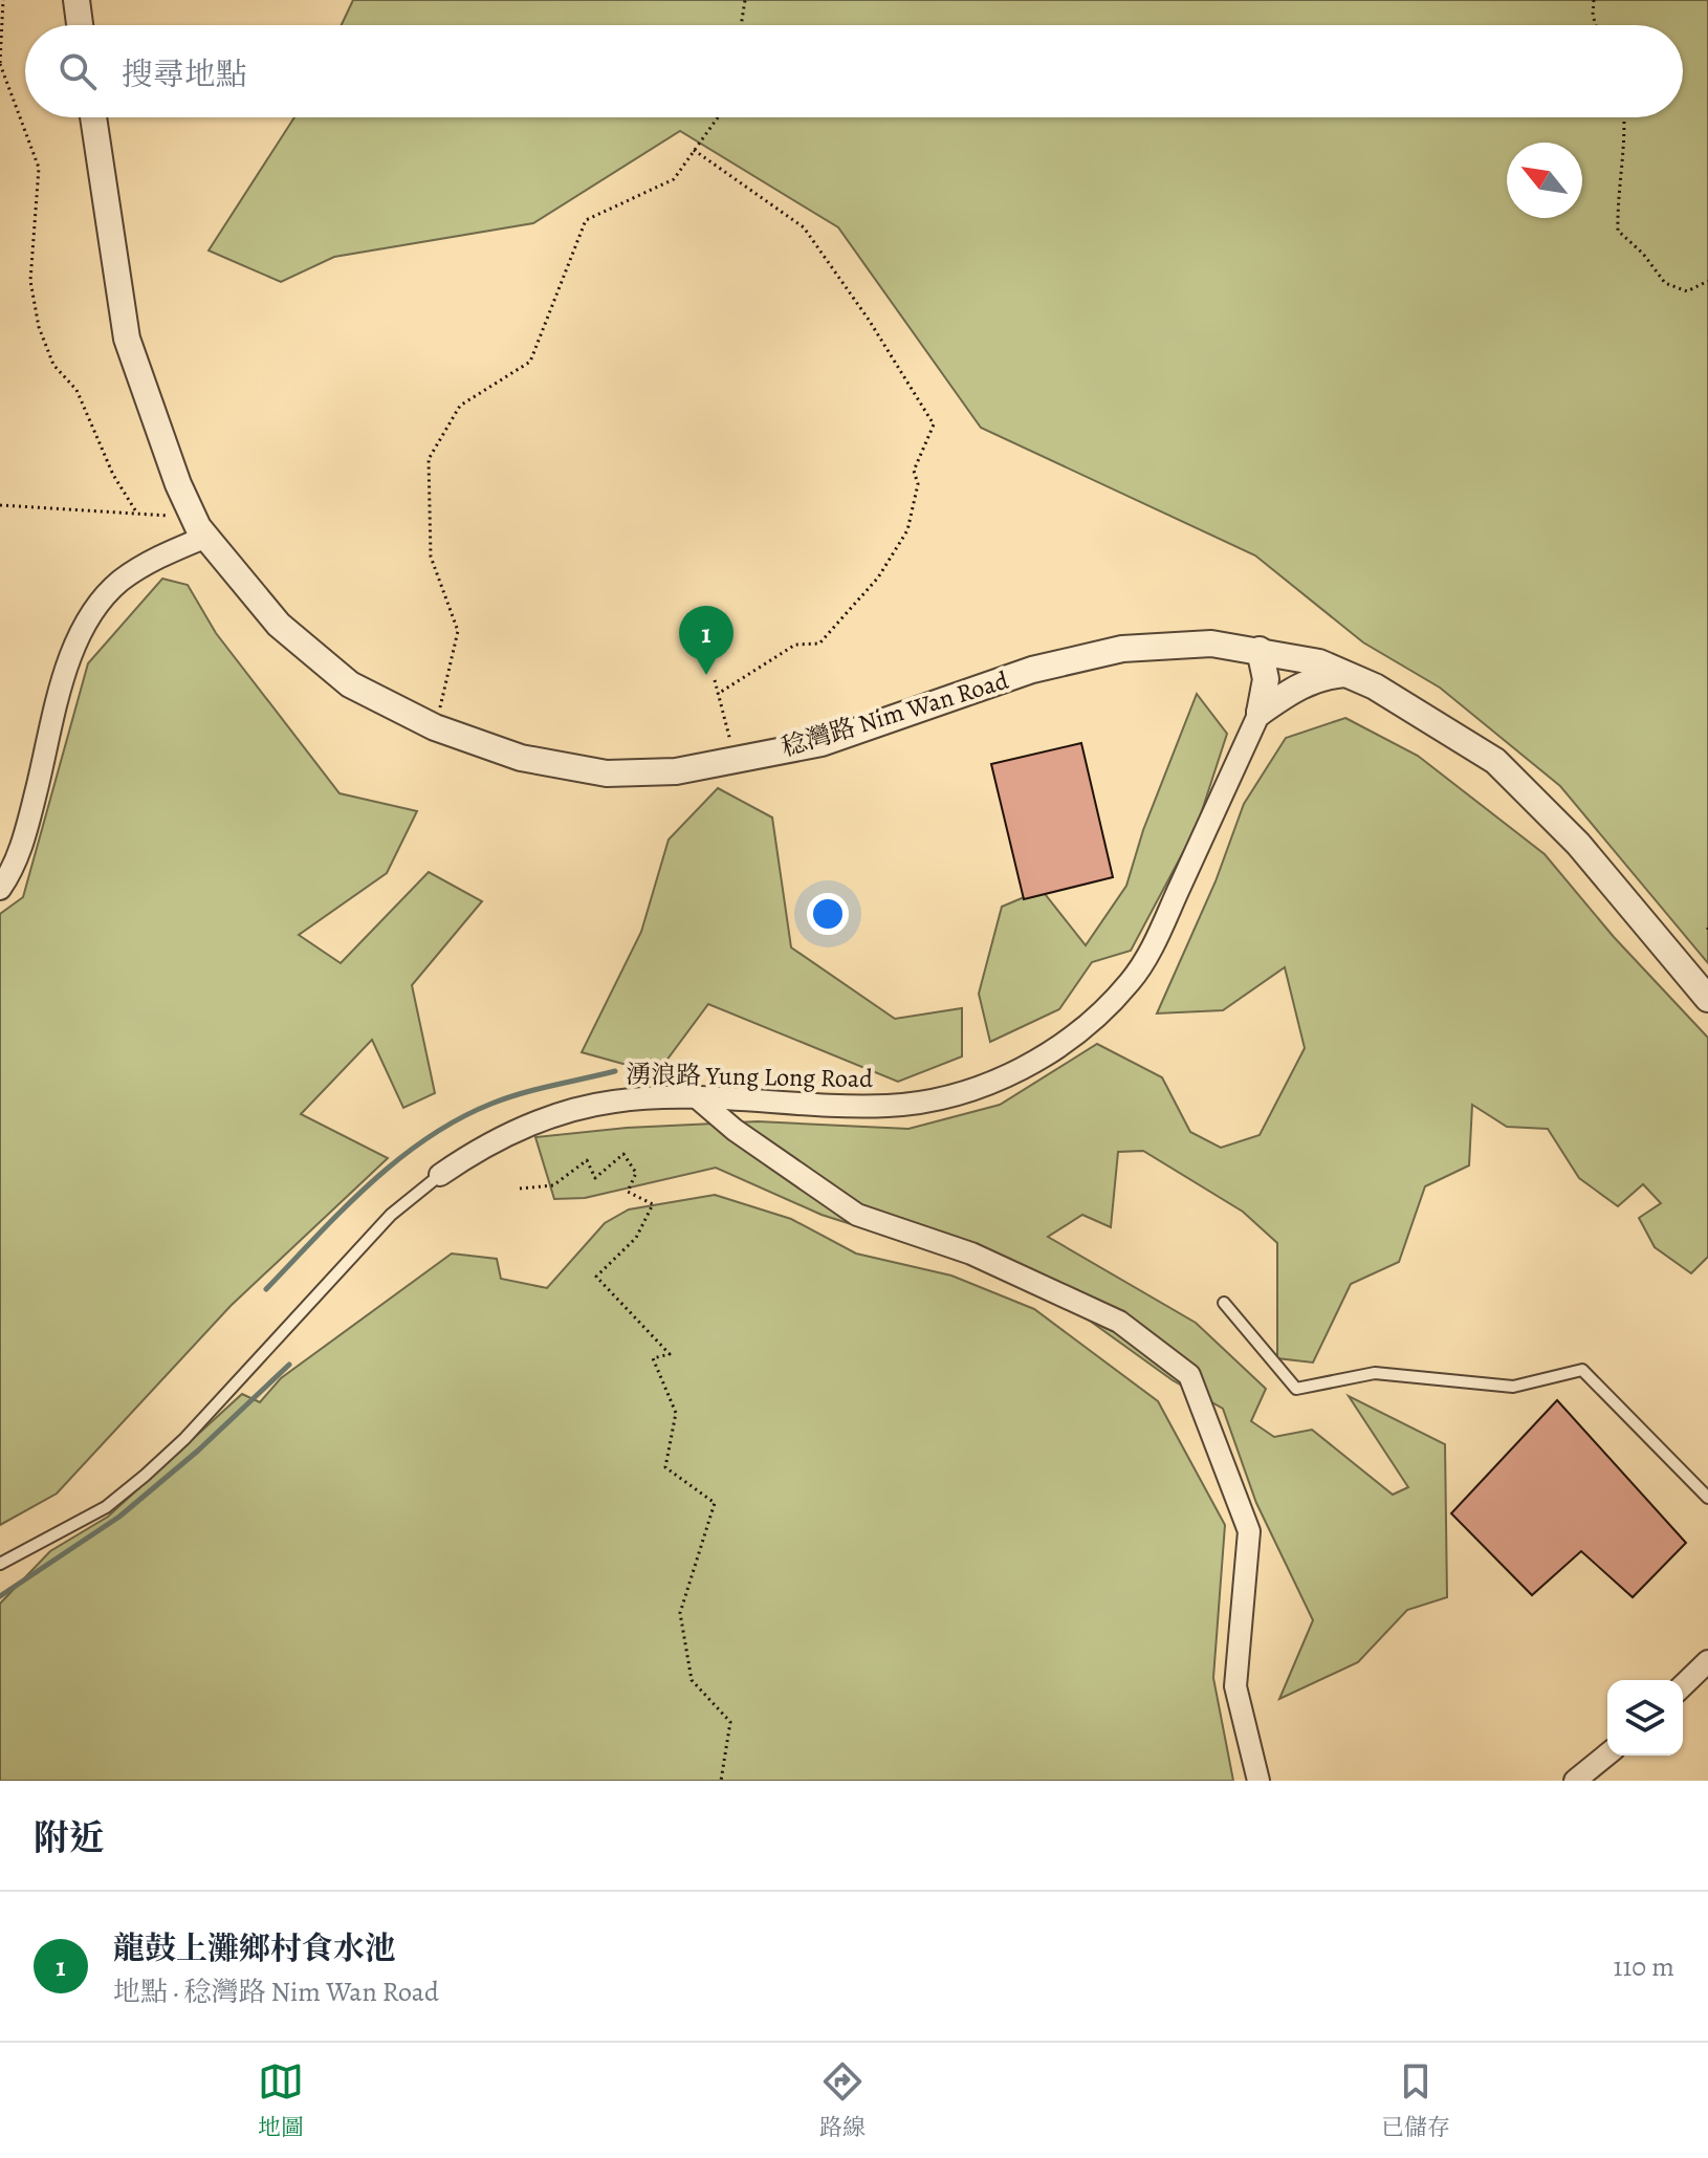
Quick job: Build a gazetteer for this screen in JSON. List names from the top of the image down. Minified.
{"streets":{"street":["稔灣路 Nim Wan Road","湧浪路 Yung Long Road"]},"north":"top left","page":{"search":"搜尋地點","pins":"1","heading":"附近","list":[{"mark":"1","name":"龍鼓上灘鄉村食水池","note":"地點 · 稔灣路 Nim Wan Road","value":"110 m"}],"nav":["地圖","路線","已儲存"]}}
